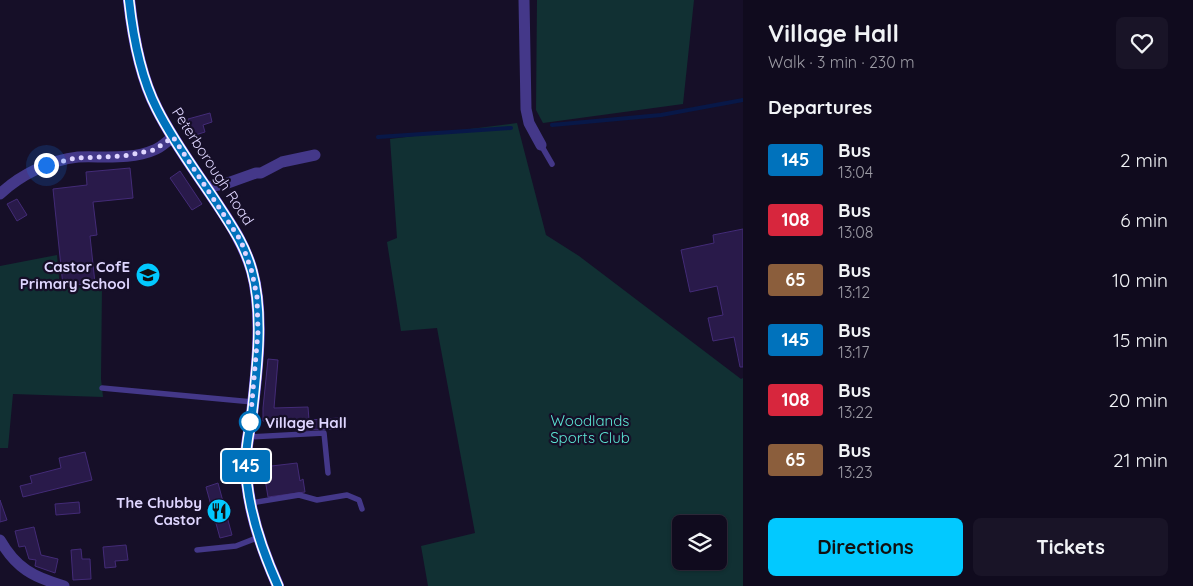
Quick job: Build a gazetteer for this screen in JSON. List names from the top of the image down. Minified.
{"streets":{"street":["Peterborough Road"]},"parks":["Woodlands Sports Club"],"places":{"school or university":["Castor CofE Primary School"],"other":["Village Hall"],"restaurant":["The Chubby Castor"]},"lines":["bus line 145"],"page":{"on_map":"145","heading":[["Village Hall","Walk · 3 min · 230 m"],"Departures"],"list":[{"mark":"145","name":"Bus","note":"13:04","value":"2 min"},{"mark":"108","name":"Bus","note":"13:08","value":"6 min"},{"mark":"65","name":"Bus","note":"13:12","value":"10 min"},{"mark":"145","name":"Bus","note":"13:17","value":"15 min"},{"mark":"108","name":"Bus","note":"13:22","value":"20 min"},{"mark":"65","name":"Bus","note":"13:23","value":"21 min"}],"buttons":["Directions","Tickets"]}}
